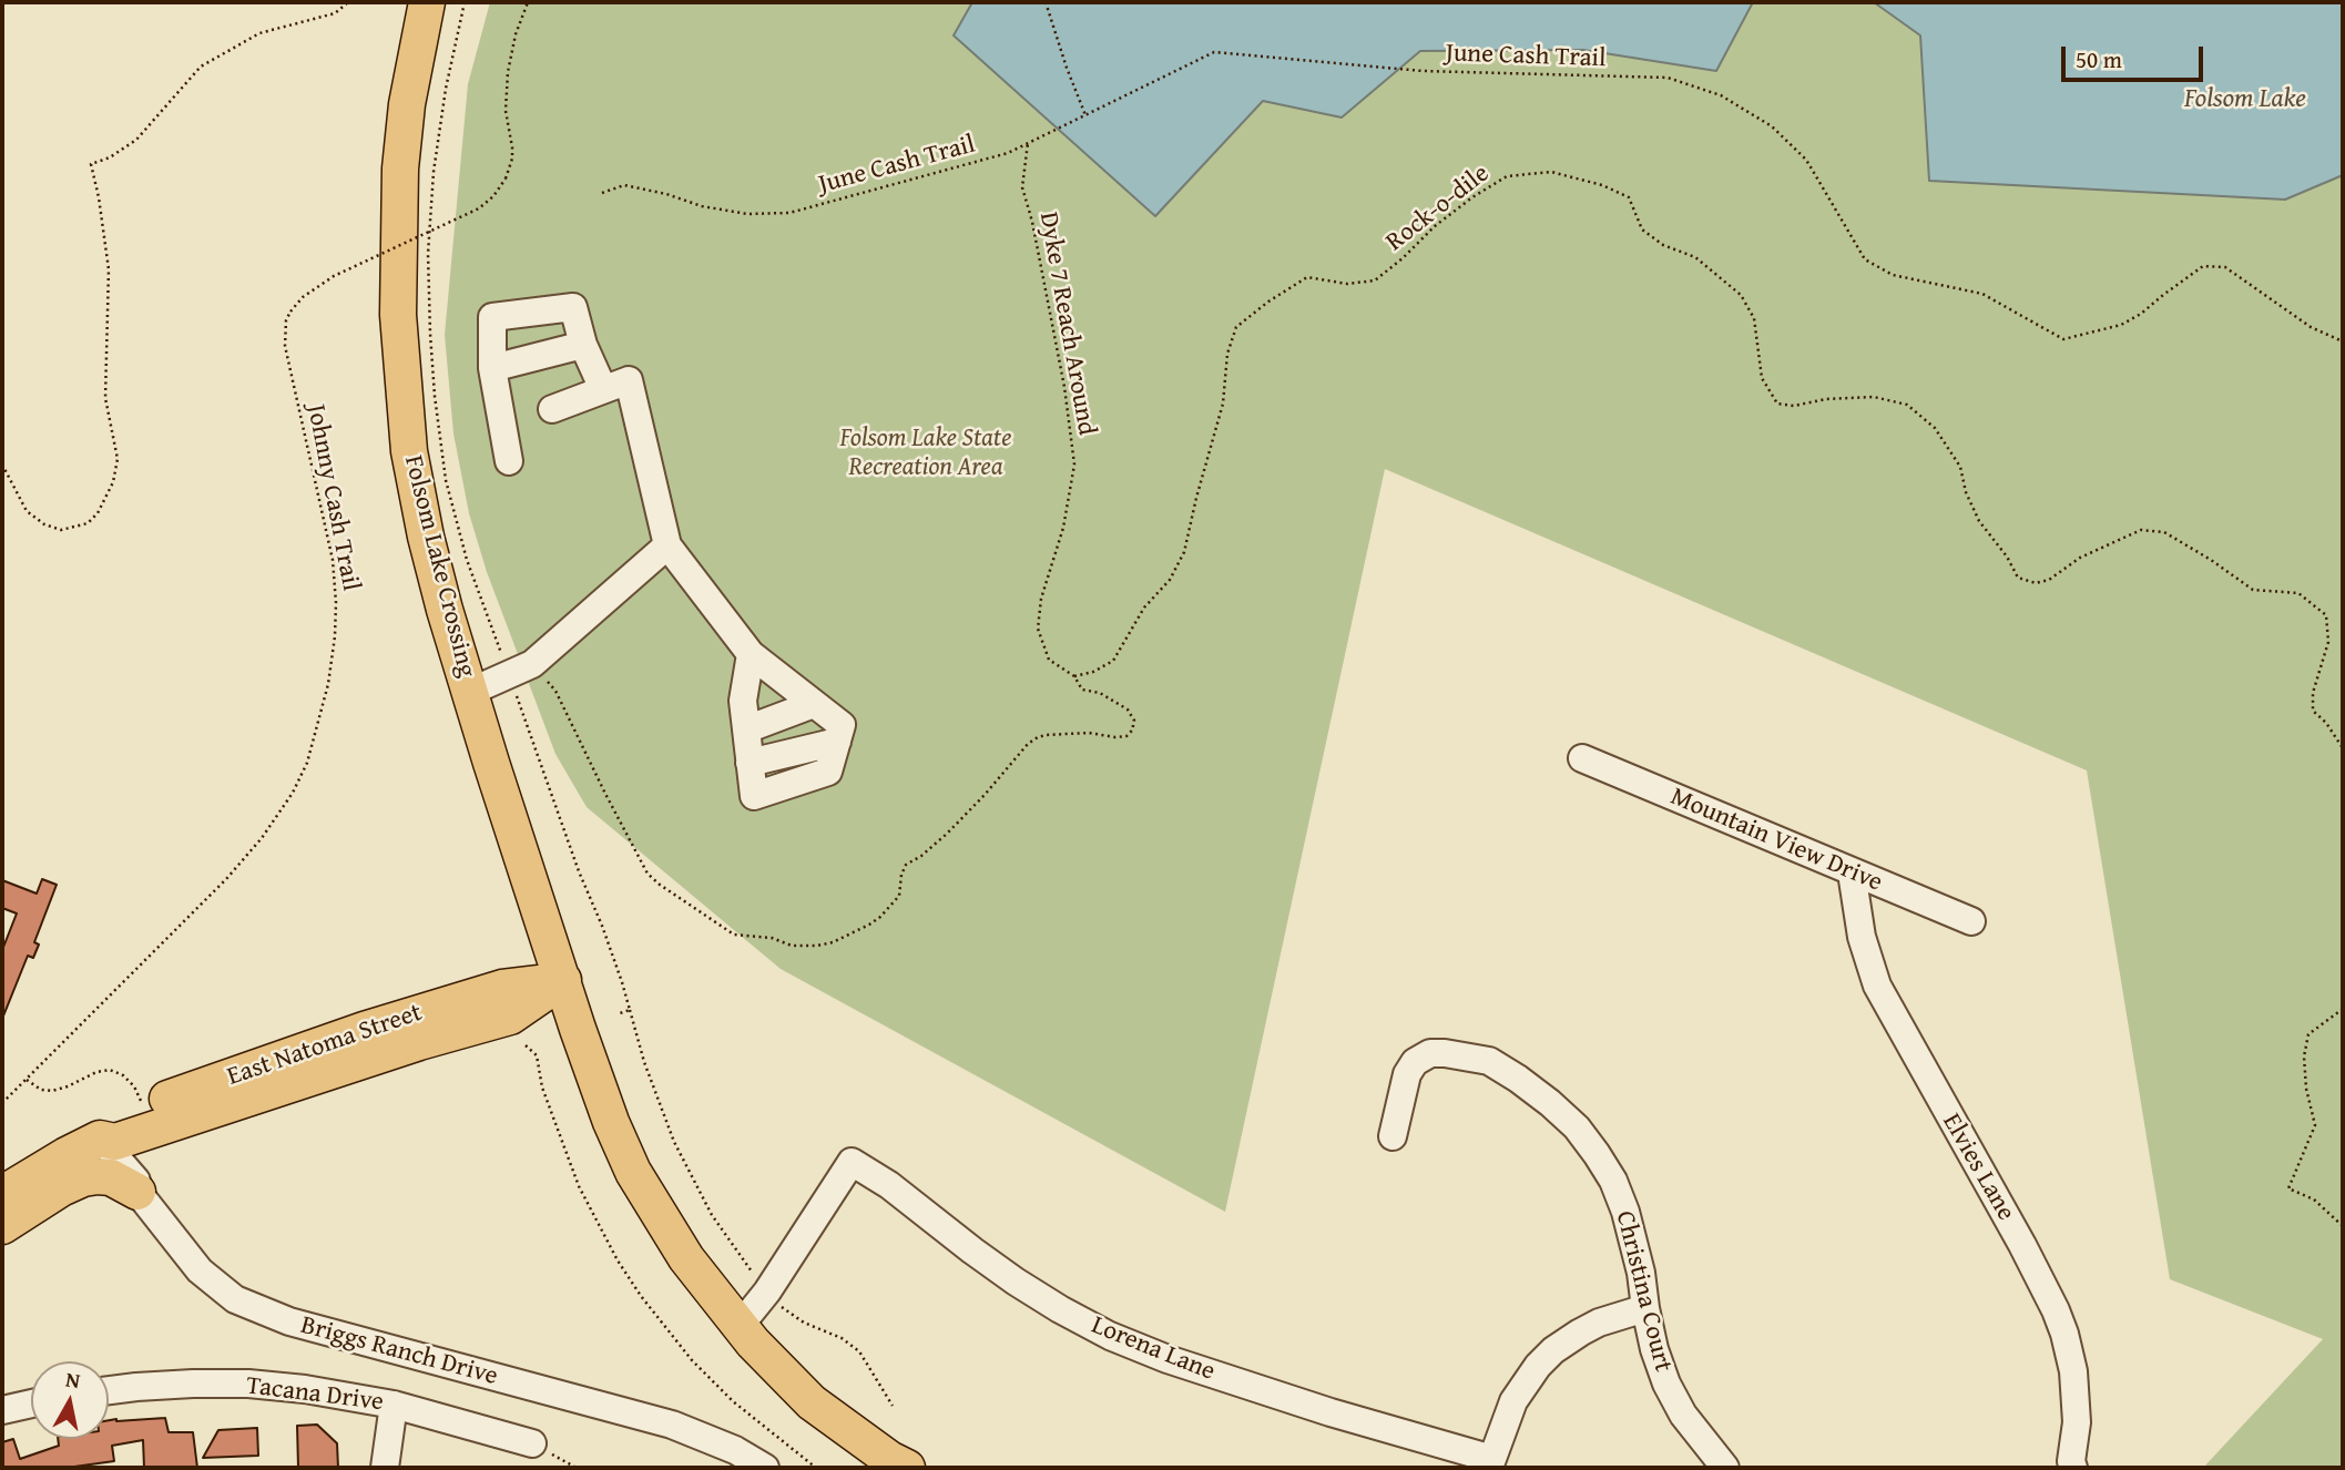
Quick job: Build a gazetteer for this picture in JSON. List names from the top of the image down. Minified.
{"streets":{"main road":["Folsom Lake Crossing","East Natoma Street"],"street":["Mountain View Drive","Elvies Lane","Christina Court","Lorena Lane","Briggs Ranch Drive","Tacana Drive"],"path":["June Cash Trail","Rock-o-dile","Dyke 7 Reach Around","Johnny Cash Trail"]},"crossings":[["June Cash Trail","Dyke 7 Reach Around"],["Rock-o-dile","Dyke 7 Reach Around"],["Folsom Lake Crossing","East Natoma Street"],["Mountain View Drive","Elvies Lane"],["East Natoma Street","Briggs Ranch Drive"]],"water":["Folsom Lake"],"parks":["Folsom Lake State Recreation Area"],"scale_bar":"50 m","north":"top"}
